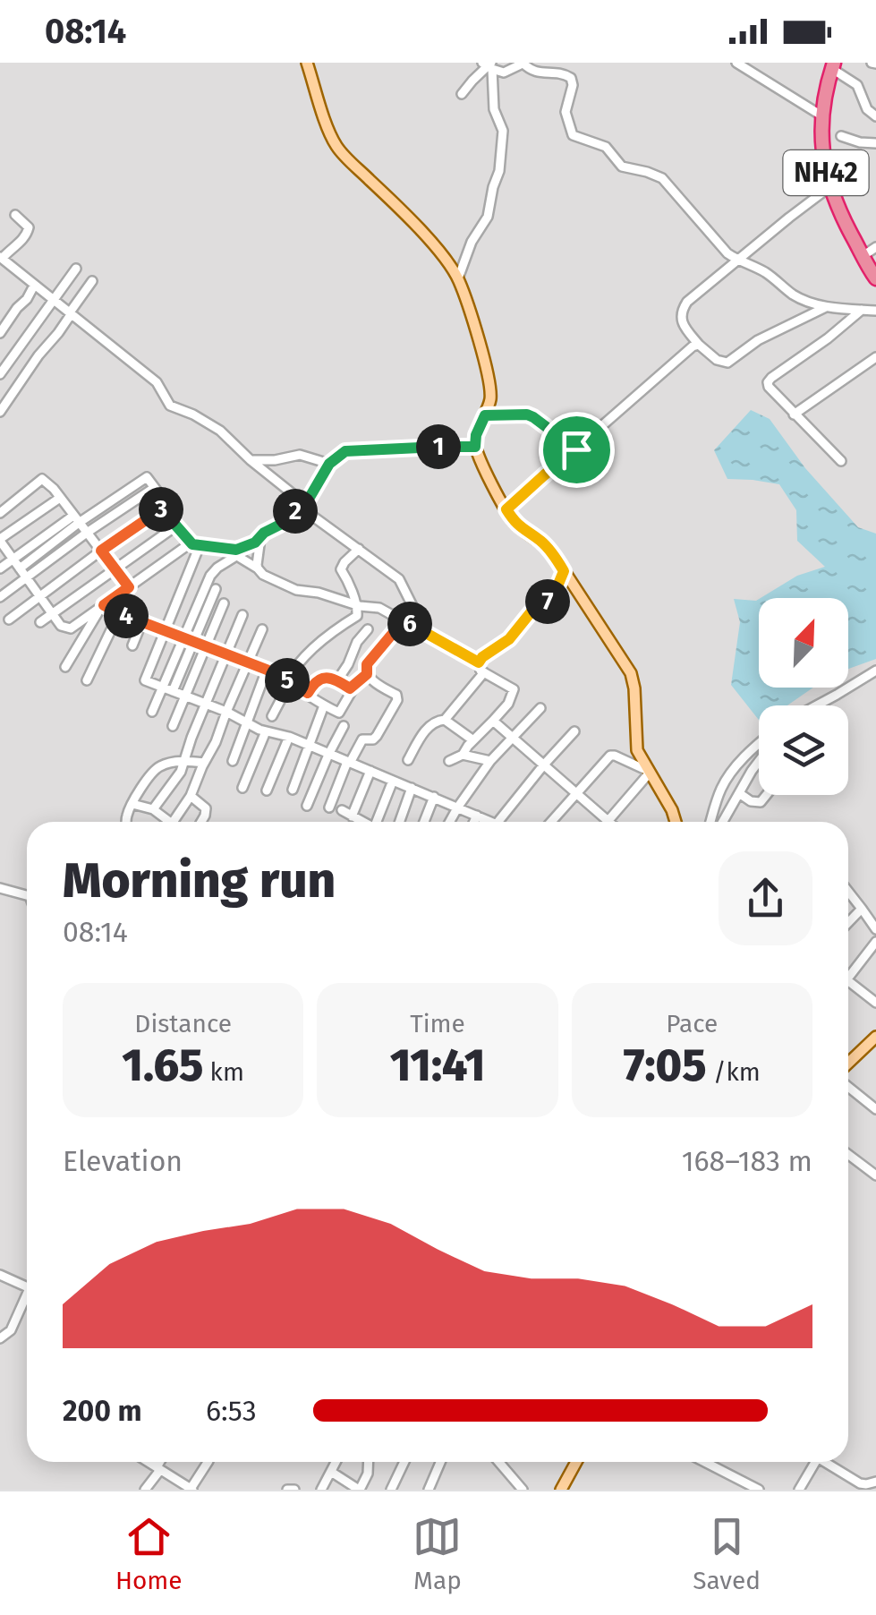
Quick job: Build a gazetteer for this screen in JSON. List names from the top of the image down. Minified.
{"streets":{"highway":["NH42"]},"north":"top right","page":{"status":"08:14","pins":["1","3","2","7","4","6","5"],"heading":["Morning run","08:14"],"stats":[["Distance","1.65 km"],["Time","11:41"],["Pace","7:05 /km"]],"chart":["Elevation","168–183 m"],"list":[{"name":"200 m","note":"6:53"}],"tabs":["Home","Map","Saved"]}}
